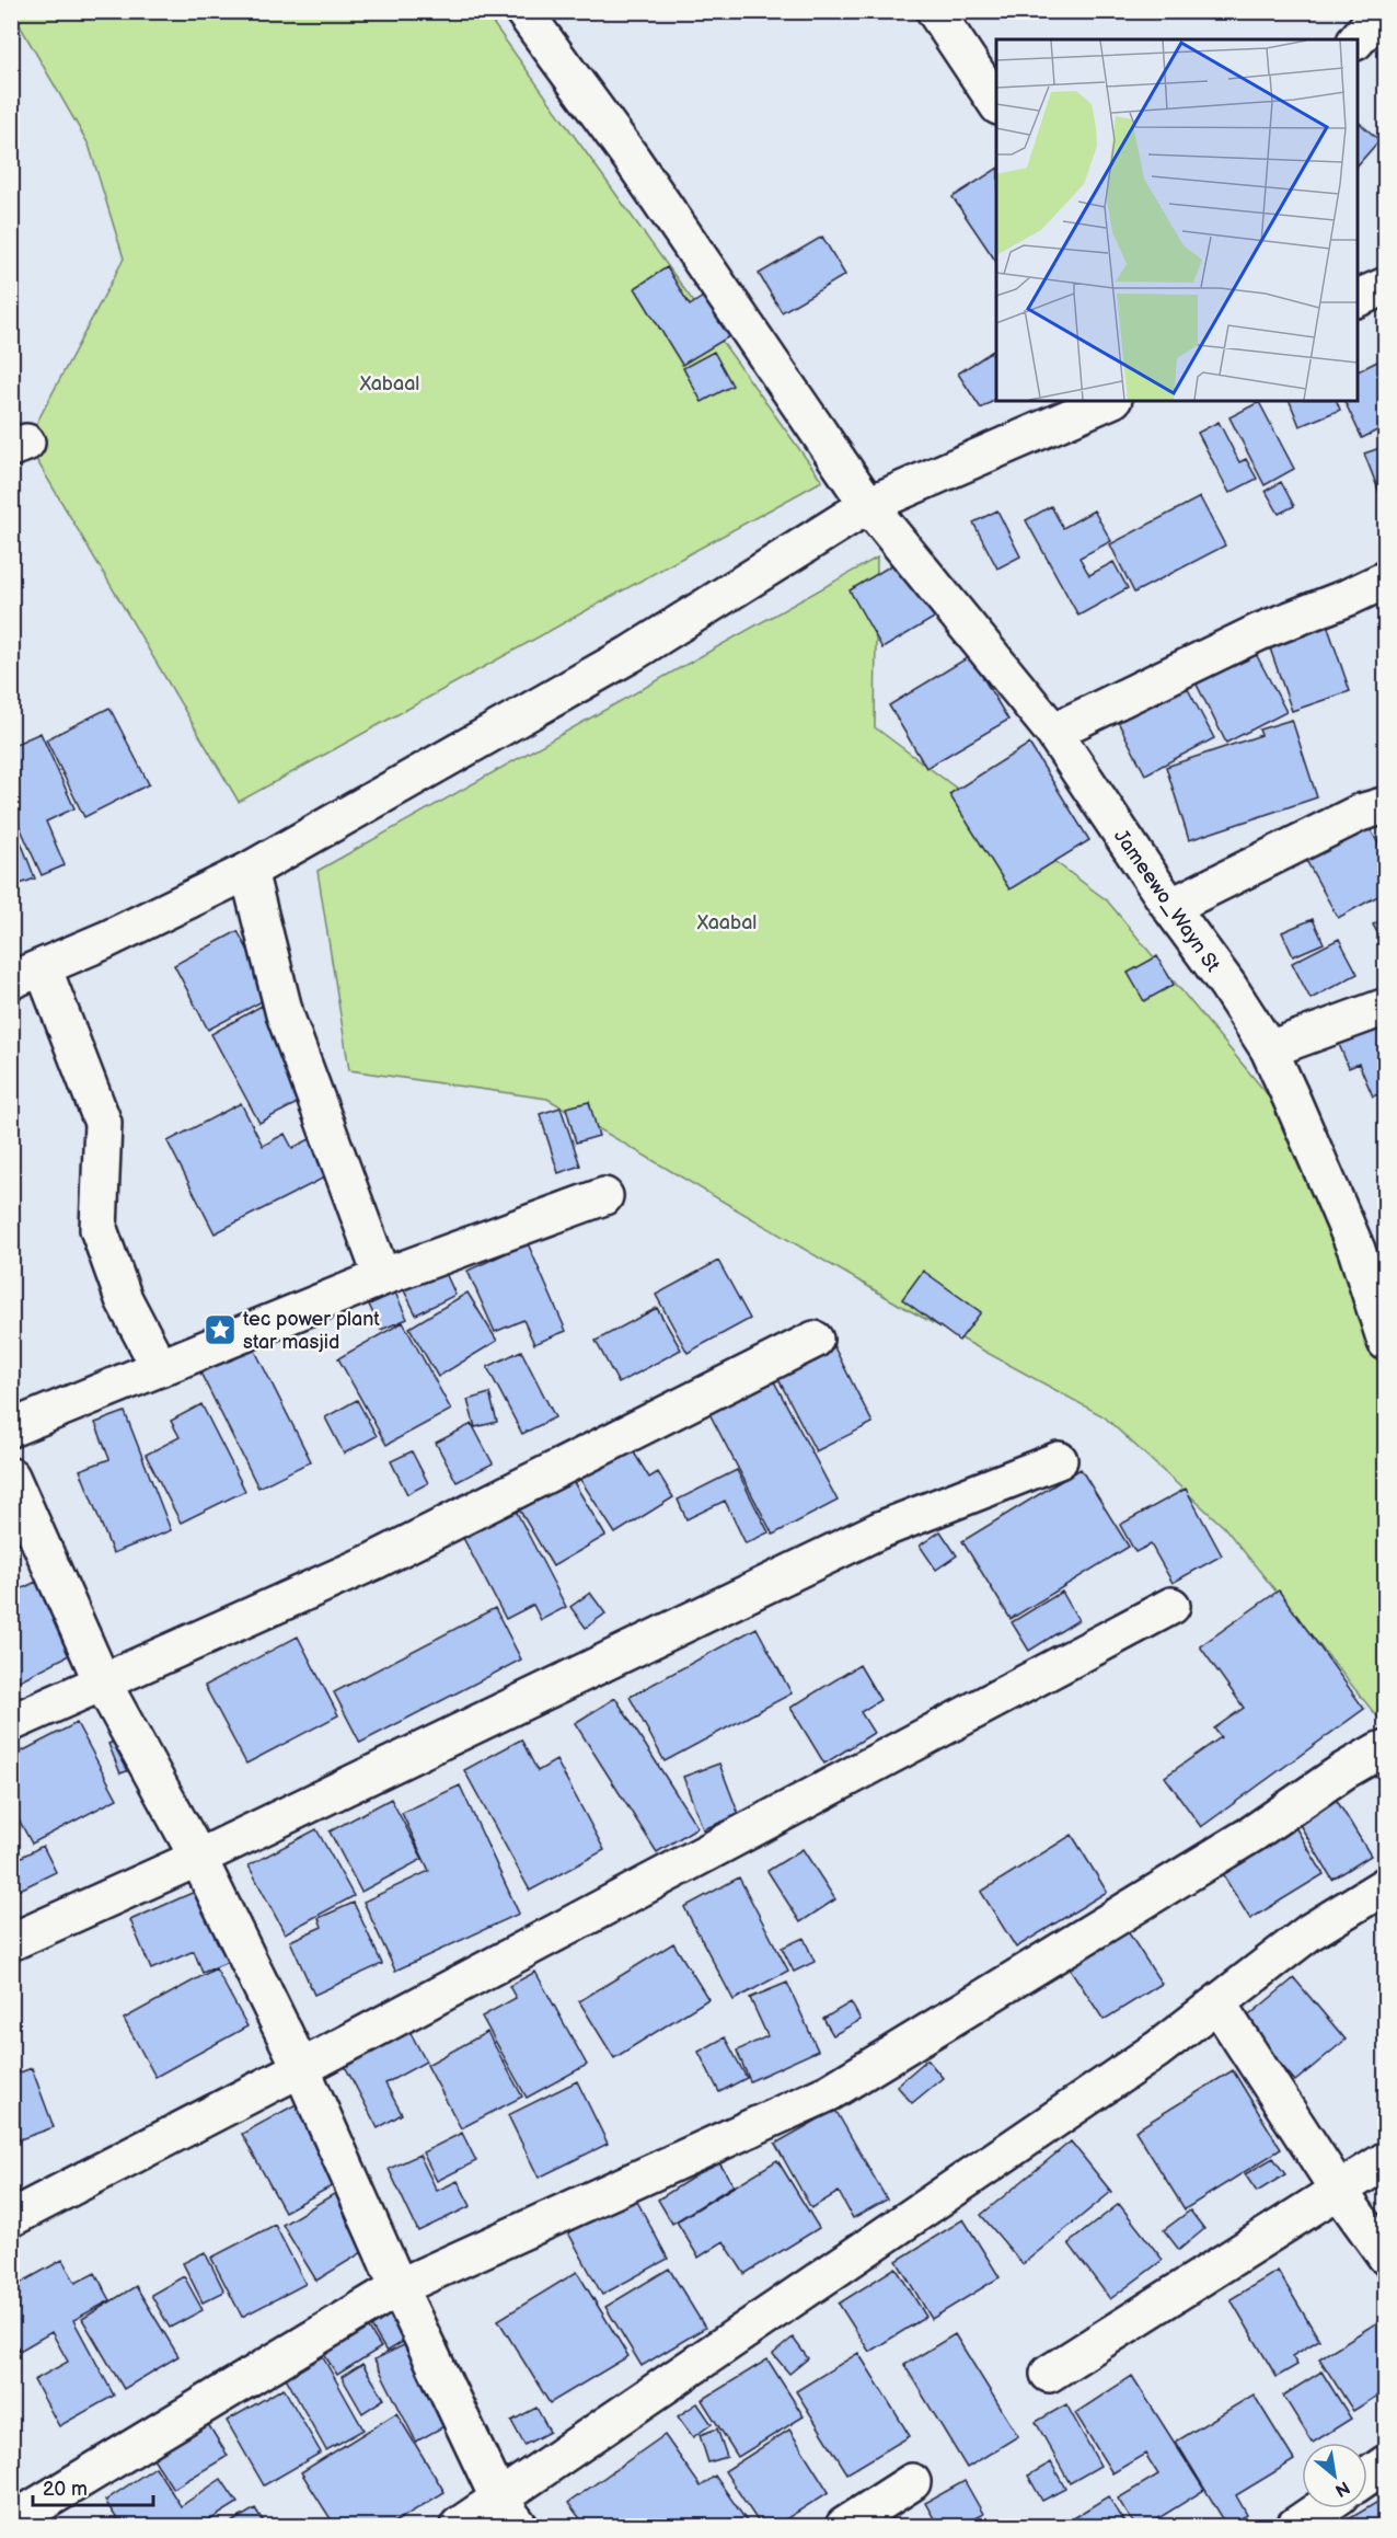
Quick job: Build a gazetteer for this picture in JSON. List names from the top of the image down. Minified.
{"streets":{"street":["Jameewo_Wayn St"]},"parks":["Xabaal","Xaabal"],"places":{"place":["tec power plant star masjid"]},"scale_bar":"20 m","north":"bottom right"}
